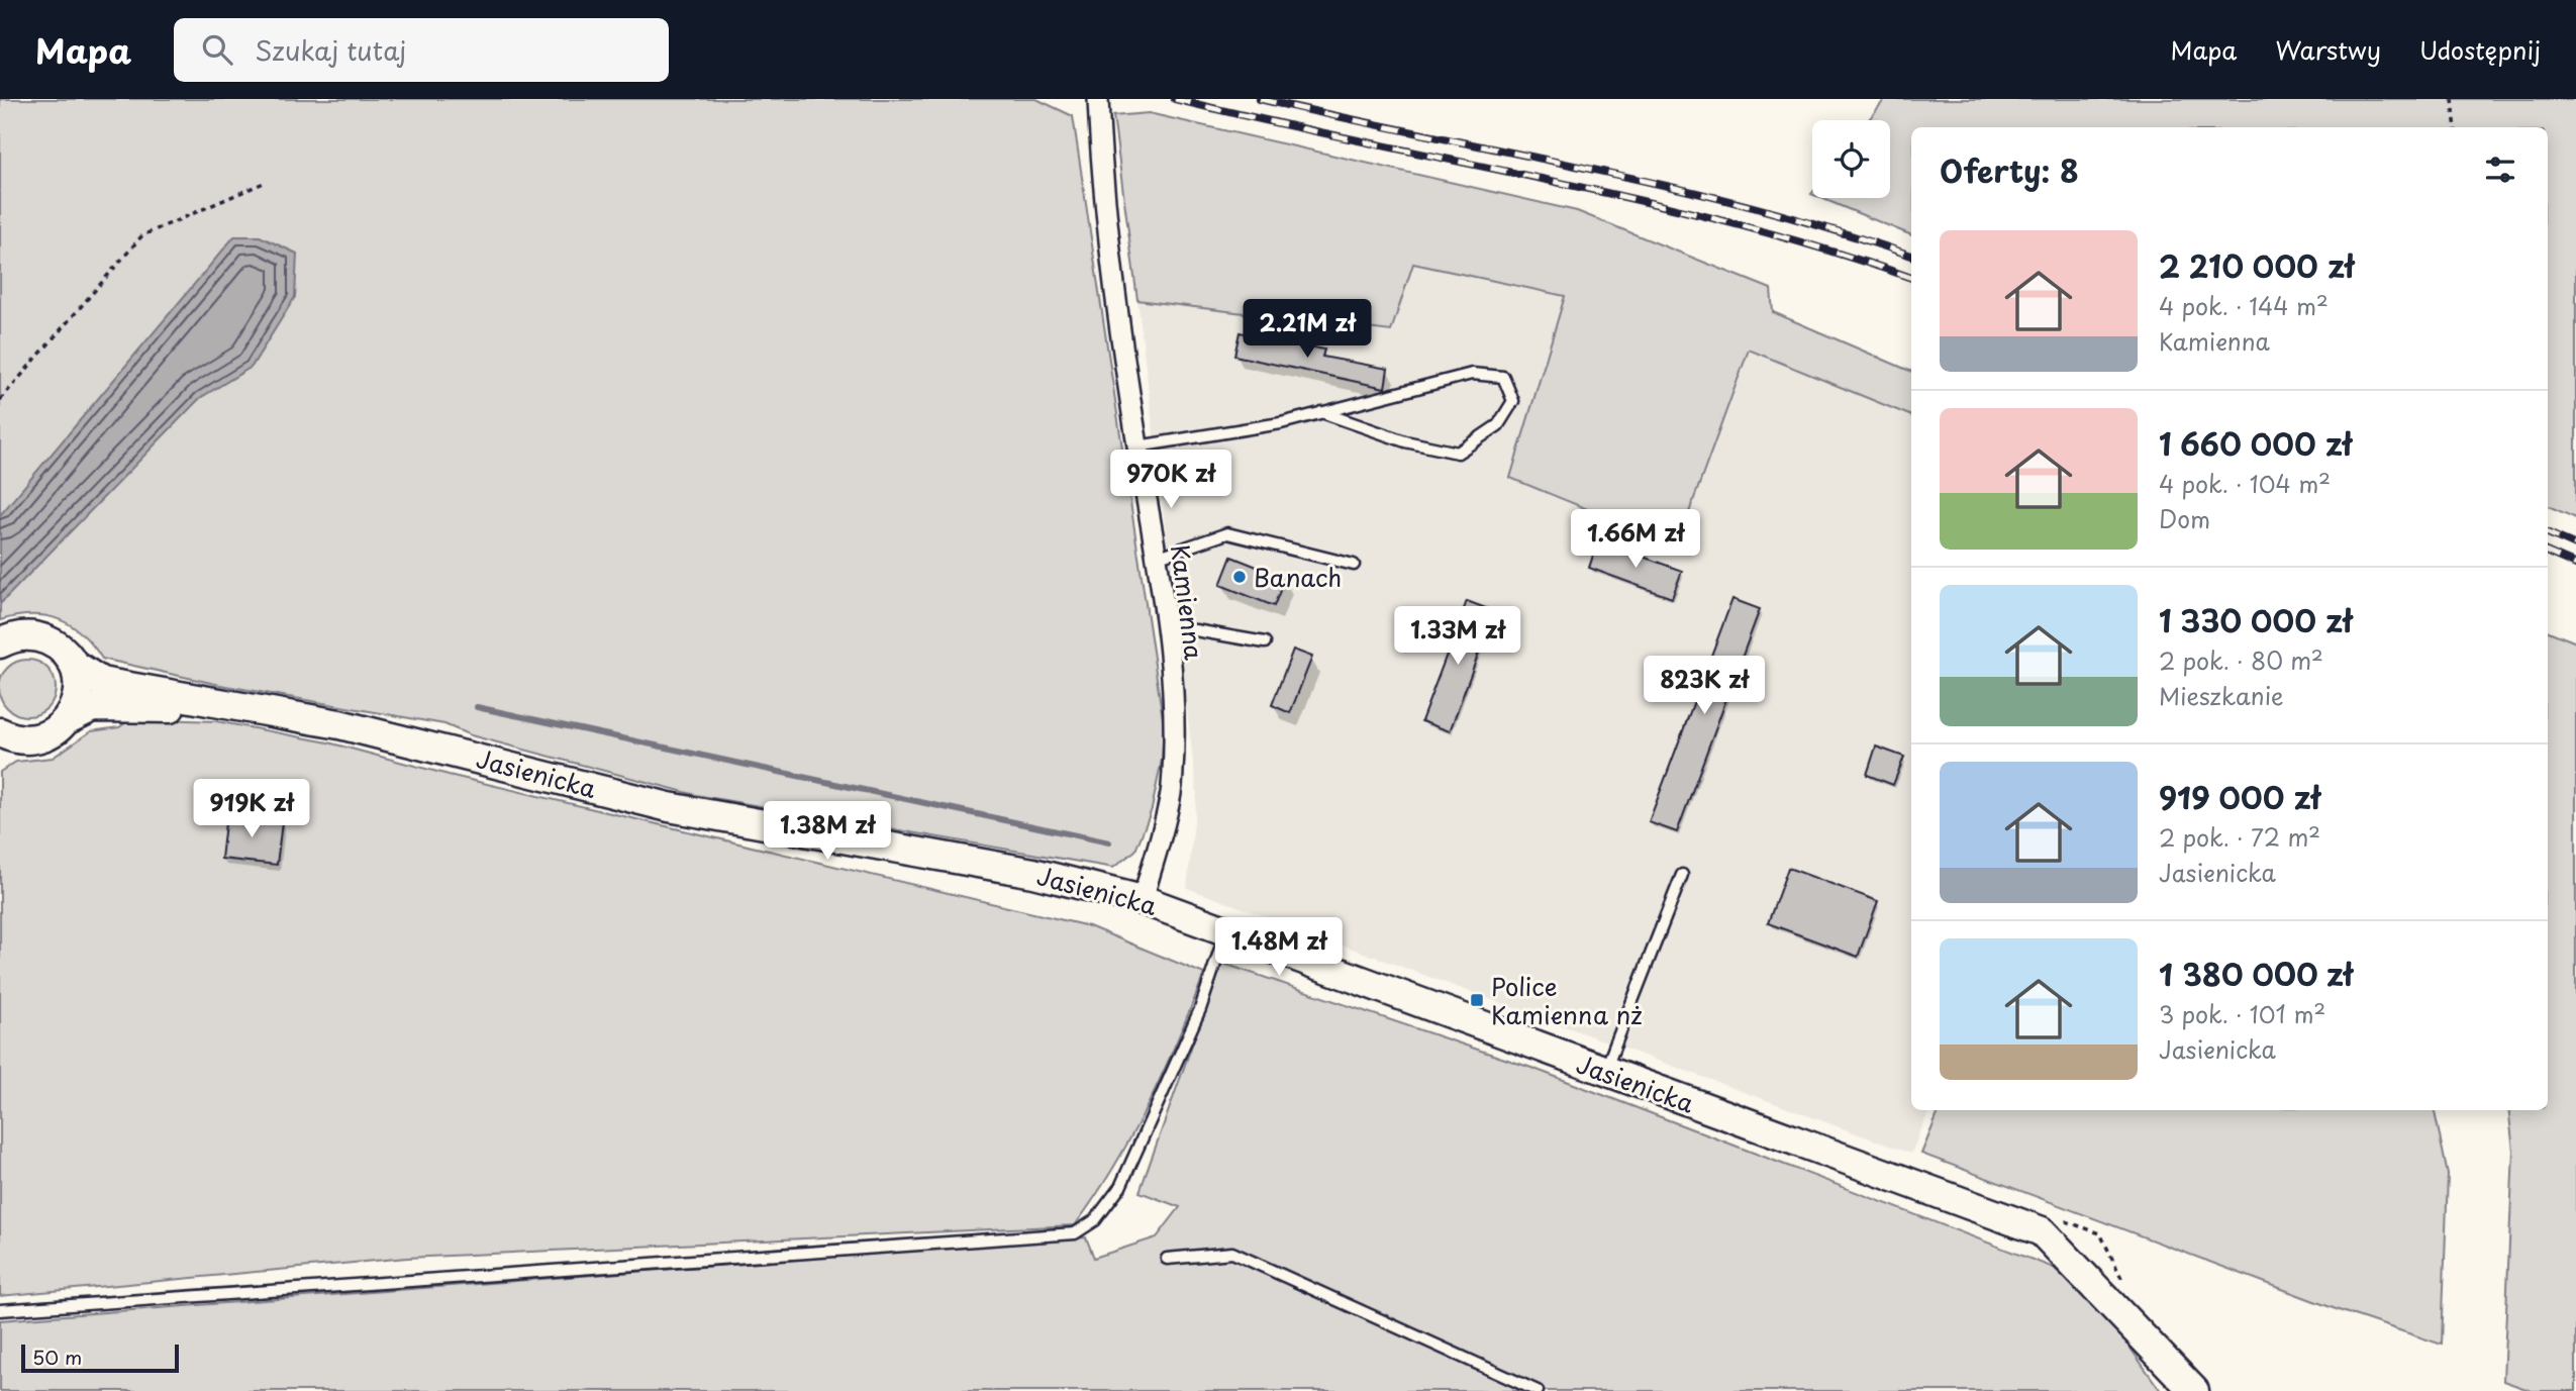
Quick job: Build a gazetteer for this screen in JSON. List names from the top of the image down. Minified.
{"streets":{"main road":["Jasienicka"],"street":["Kamienna"]},"crossings":[["Kamienna","Jasienicka"]],"places":{"other":["Banach"],"transit":["Police Kamienna nż"]},"scale_bar":"50 m","page":{"header":"Mapa","search":"Szukaj tutaj","nav":["Mapa","Warstwy","Udostępnij"],"heading":"Oferty: 8","list":[{"name":"2 210 000 zł","note":"4 pok. · 144 m² · Kamienna"},{"name":"1 660 000 zł","note":"4 pok. · 104 m² · Dom"},{"name":"1 330 000 zł","note":"2 pok. · 80 m² · Mieszkanie"},{"name":"919 000 zł","note":"2 pok. · 72 m² · Jasienicka"},{"name":"1 380 000 zł","note":"3 pok. · 101 m² · Jasienicka"}],"price":["2.21M zł","970K zł","1.66M zł","1.33M zł","823K zł","919K zł","1.38M zł","1.48M zł"],"scale":"50 m"}}
